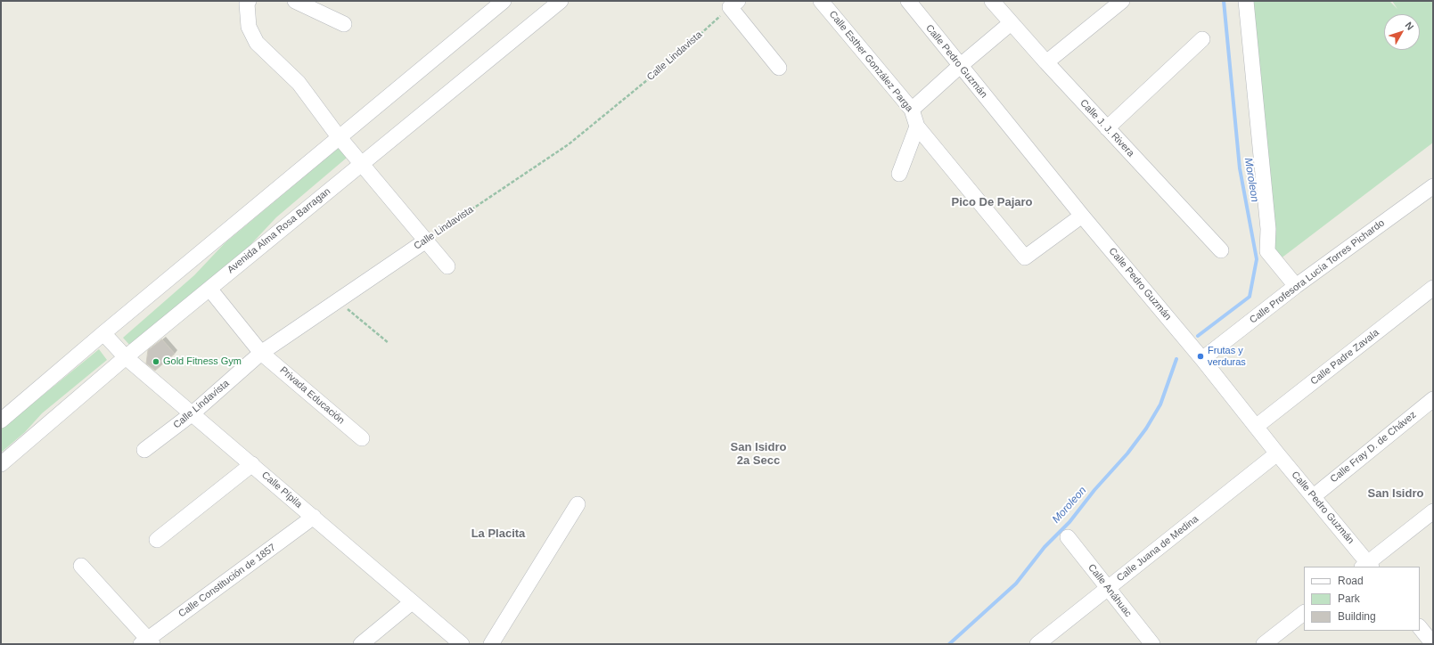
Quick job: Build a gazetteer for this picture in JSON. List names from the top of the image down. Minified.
{"streets":{"street":["Calle Lindavista","Calle Esther González Parga","Calle Pedro Guzmán","Calle J. J. Rivera","Avenida Alma Rosa Barragan","Calle Profesora Lucía Torres Pichardo","Calle Padre Zavala","Privada Educación","Calle Fray D. de Chávez","Calle Pípila","Calle Juana de Medina","Calle Constitución de 1857","Calle Anáhuac"]},"crossings":[["Calle Lindavista","Privada Educación"],["Calle Lindavista","Calle Pípila"],["Calle Esther González Parga","Calle Pedro Guzmán"],["Calle Pedro Guzmán","Calle Profesora Lucía Torres Pichardo"],["Calle Pedro Guzmán","Calle Padre Zavala"],["Calle Pedro Guzmán","Calle Fray D. de Chávez"],["Calle Pedro Guzmán","Calle Juana de Medina"],["Avenida Alma Rosa Barragan","Privada Educación"],["Avenida Alma Rosa Barragan","Calle Pípila"],["Calle Pípila","Calle Constitución de 1857"],["Calle Juana de Medina","Calle Anáhuac"]],"districts":["Pico De Pajaro","San Isidro 2a Secc","San Isidro","La Placita"],"water":["Moroleon"],"places":["Frutas y verduras","Gold Fitness Gym"],"legend":["Road","Park","Building"],"north":"top right"}
